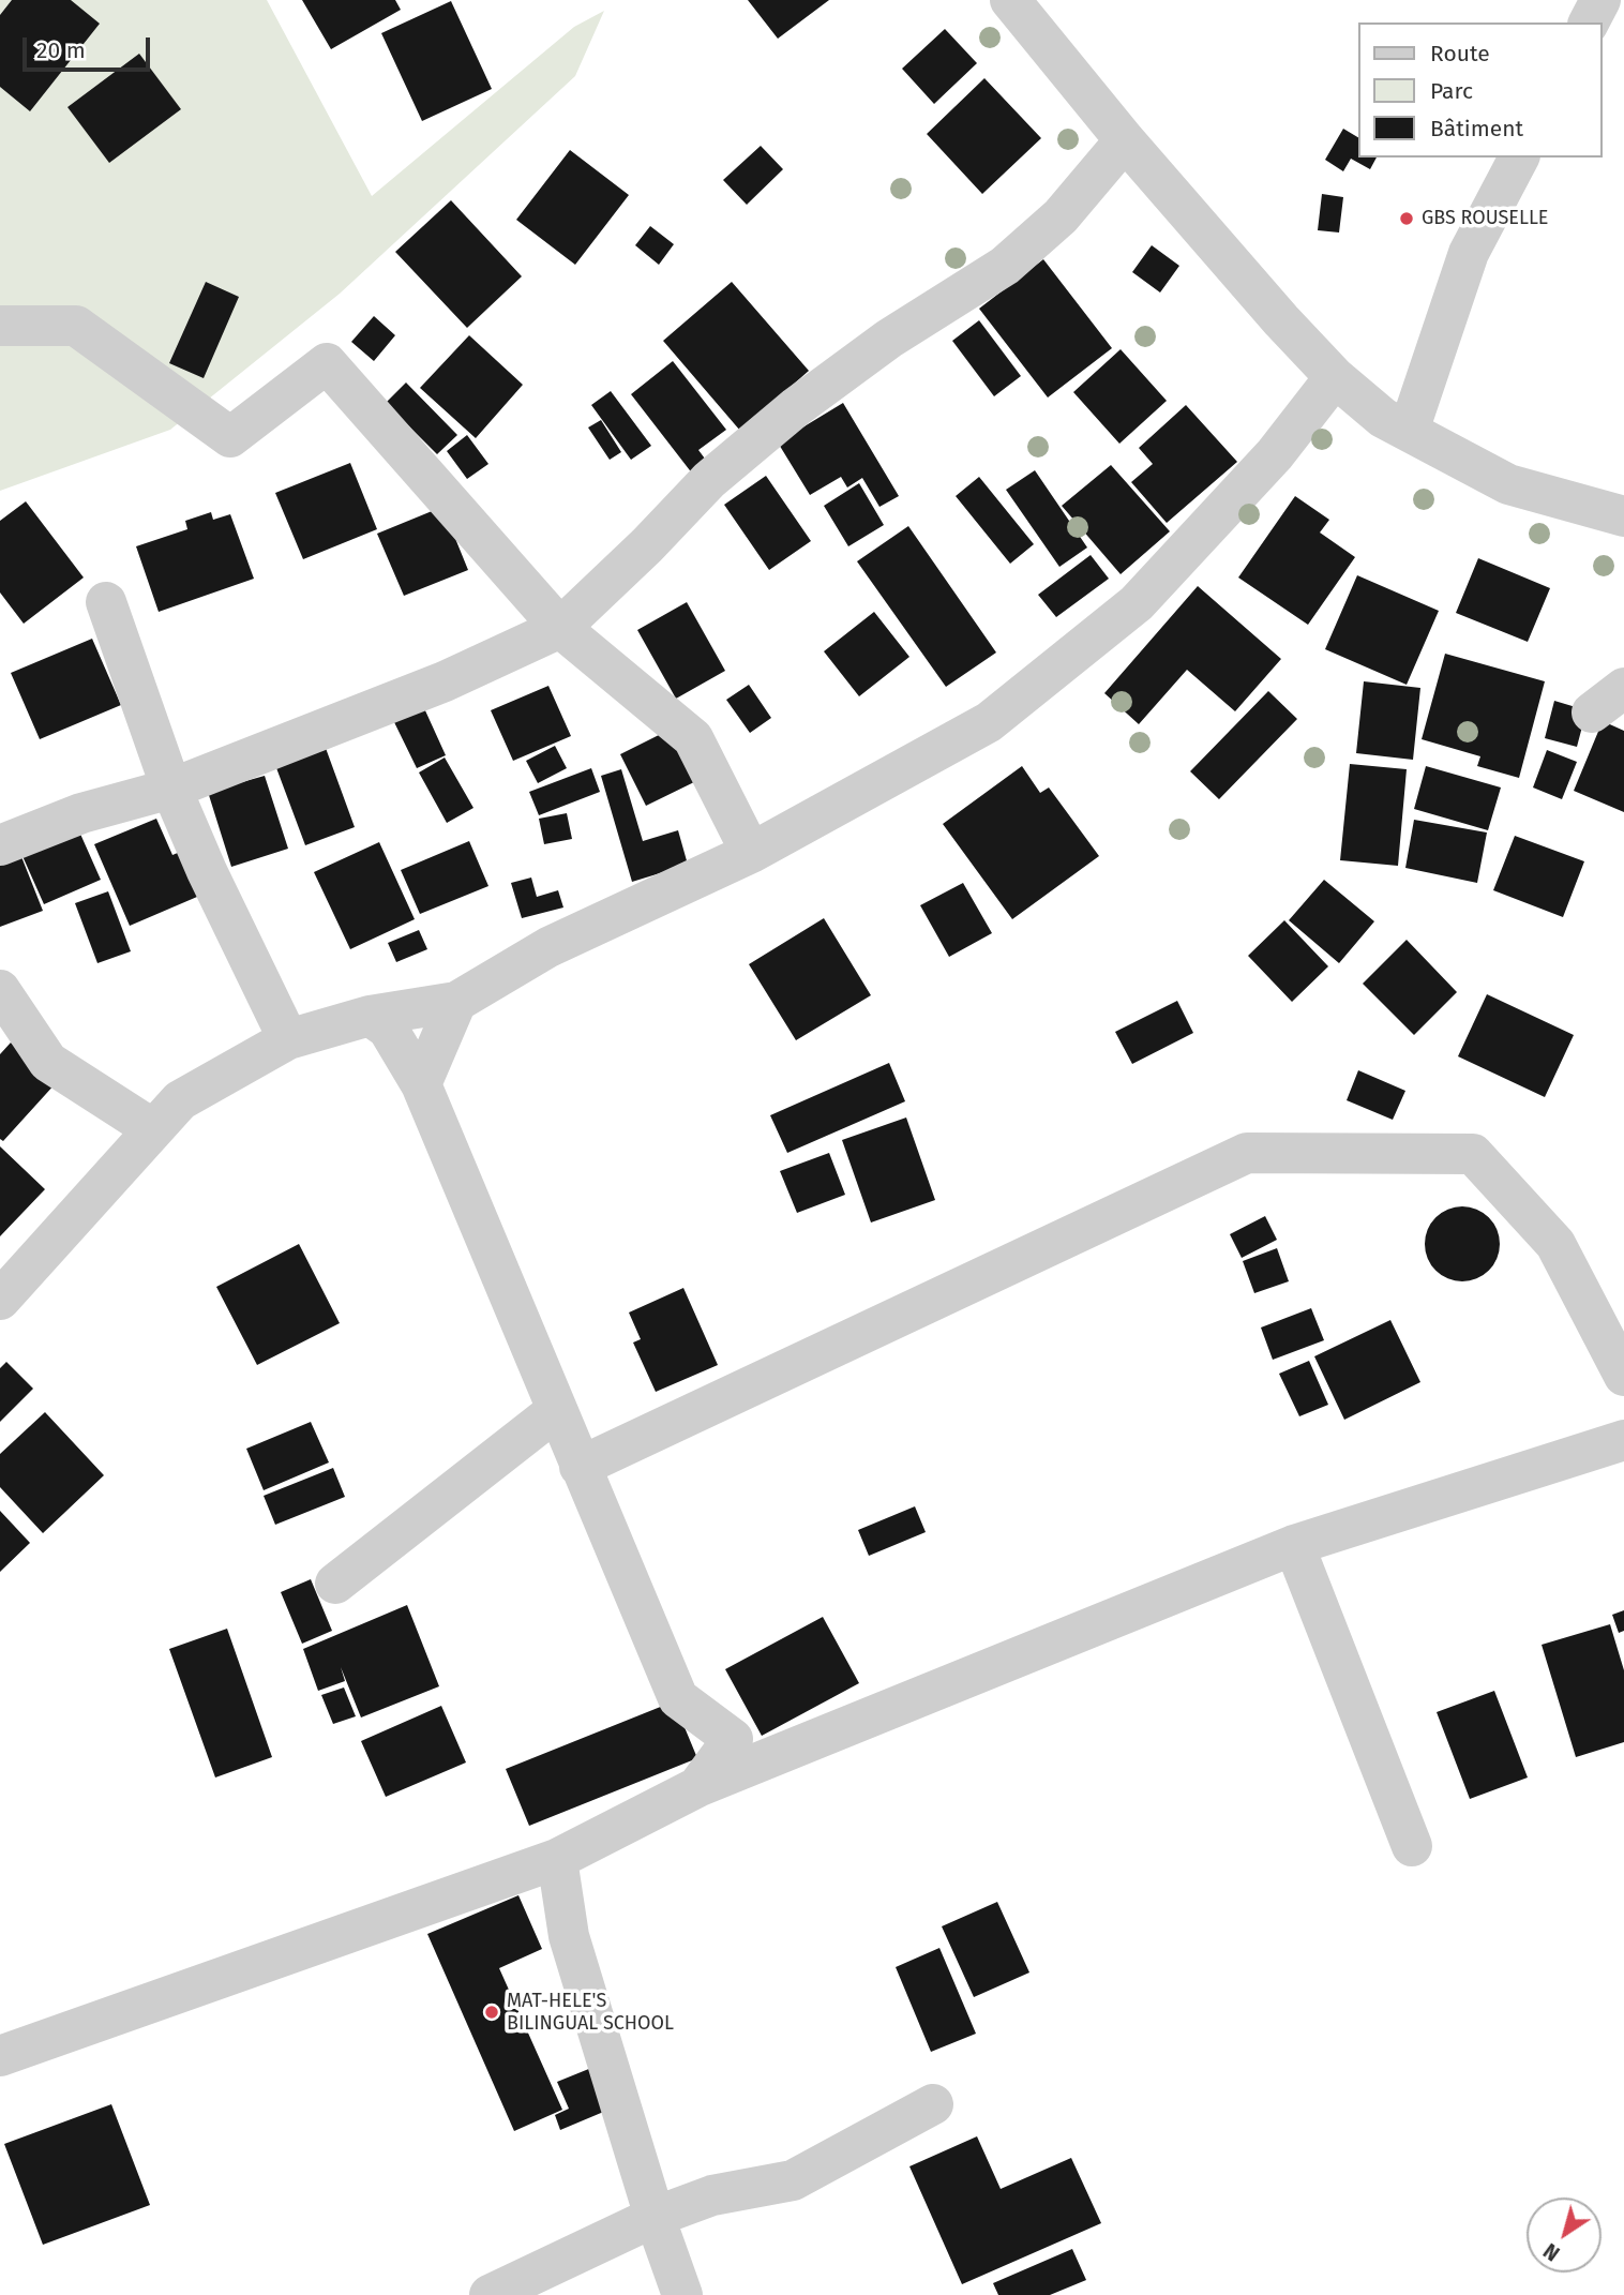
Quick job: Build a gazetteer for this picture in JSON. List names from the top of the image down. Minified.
{"places":["GBS ROUSELLE","MAT-HELE'S BILINGUAL SCHOOL"],"legend":["Route","Parc","Bâtiment"],"scale_bar":"20 m","north":"bottom left"}
